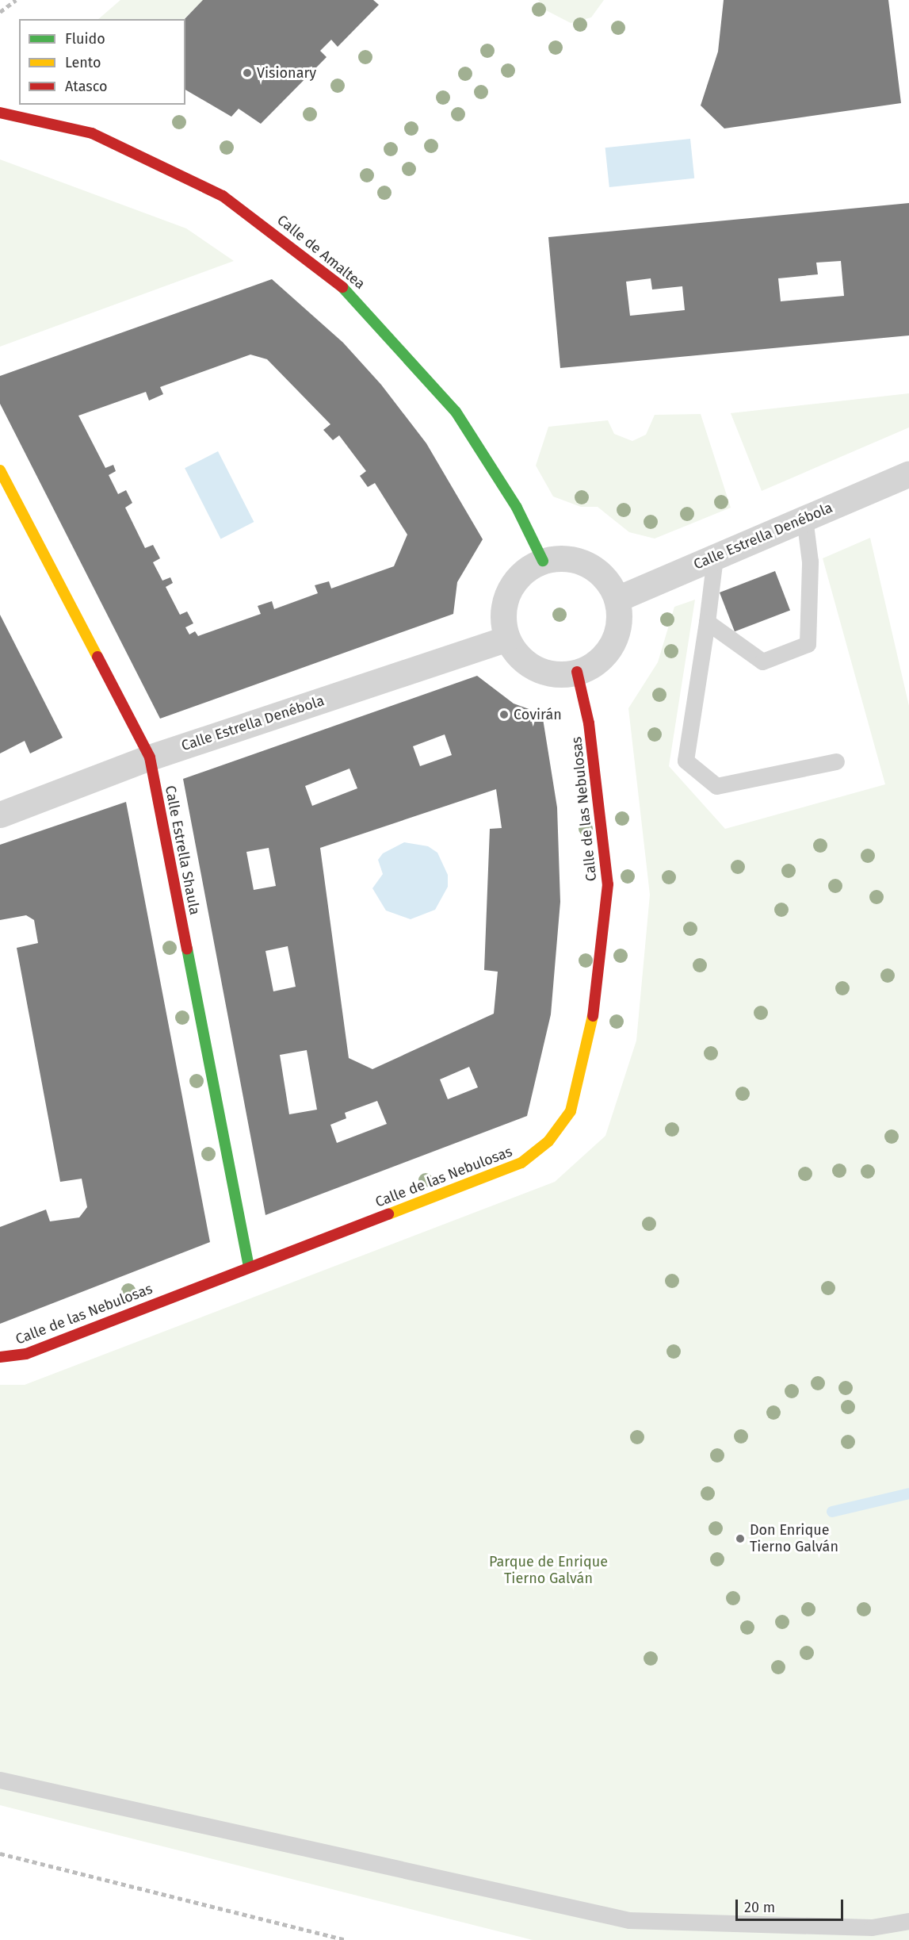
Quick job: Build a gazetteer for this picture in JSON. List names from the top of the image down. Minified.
{"streets":{"street":["Calle de Amaltea","Calle Estrella Denébola","Calle de las Nebulosas","Calle Estrella Shaula"]},"crossings":[["Calle de Amaltea","Calle Estrella Denébola"],["Calle de Amaltea","Calle de las Nebulosas"],["Calle Estrella Denébola","Calle de las Nebulosas"],["Calle Estrella Denébola","Calle Estrella Shaula"],["Calle de las Nebulosas","Calle Estrella Shaula"]],"parks":["Parque de Enrique Tierno Galván"],"places":["Visionary","Covirán","Don Enrique Tierno Galván"],"legend":["Fluido","Lento","Atasco"],"scale_bar":"20 m"}
